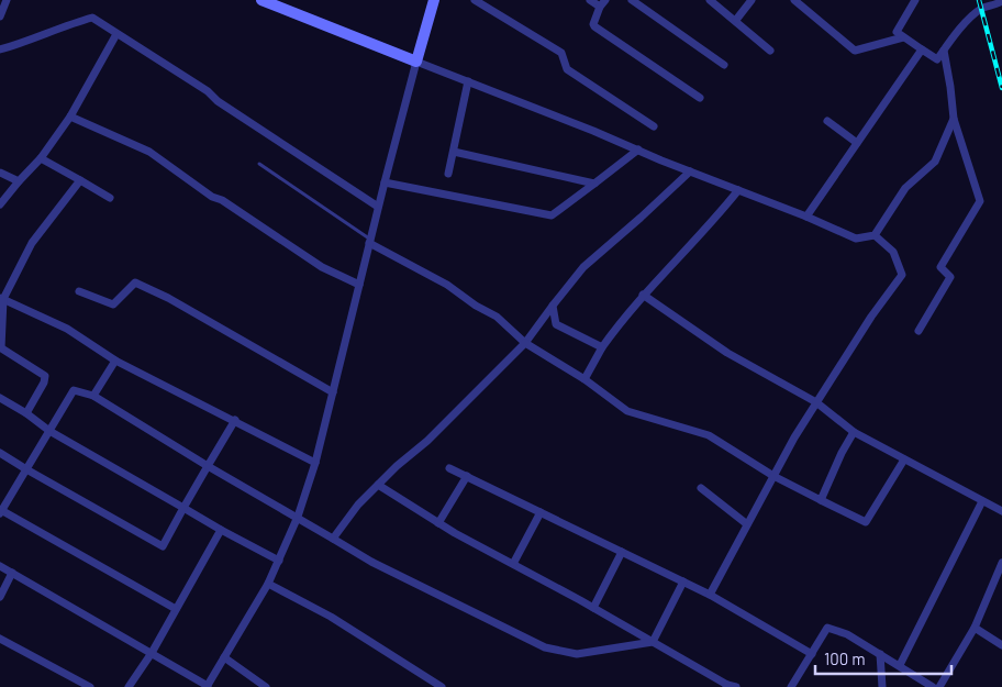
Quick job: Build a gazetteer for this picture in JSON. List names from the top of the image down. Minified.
{"scale_bar":"100 m"}
